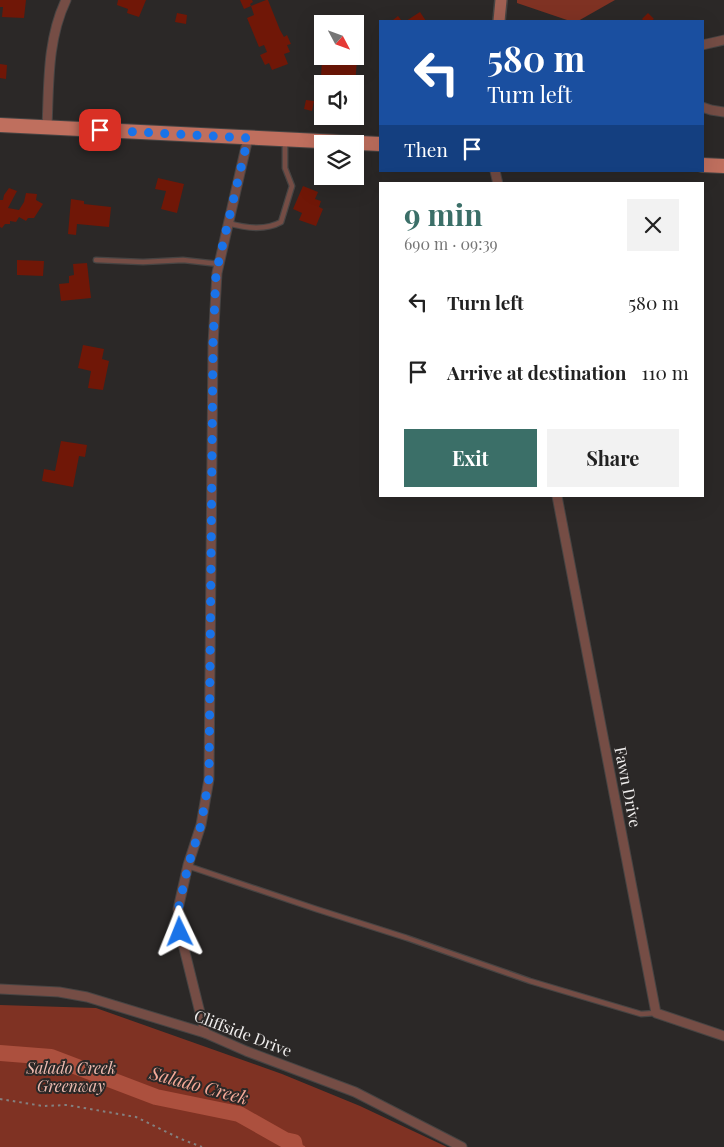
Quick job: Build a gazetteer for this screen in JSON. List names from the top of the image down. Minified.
{"streets":{"street":["Fawn Drive","Cliffside Drive"]},"water":["Salado Creek"],"parks":["Salado Creek Greenway"],"north":"bottom right","page":{"turn":["580 m","Turn left"],"then":"Then","heading":["9 min","690 m · 09:39"],"list":[{"name":"Turn left","value":"580 m"},{"name":"Arrive at destination","value":"110 m"}],"buttons":["Exit","Share"]}}
